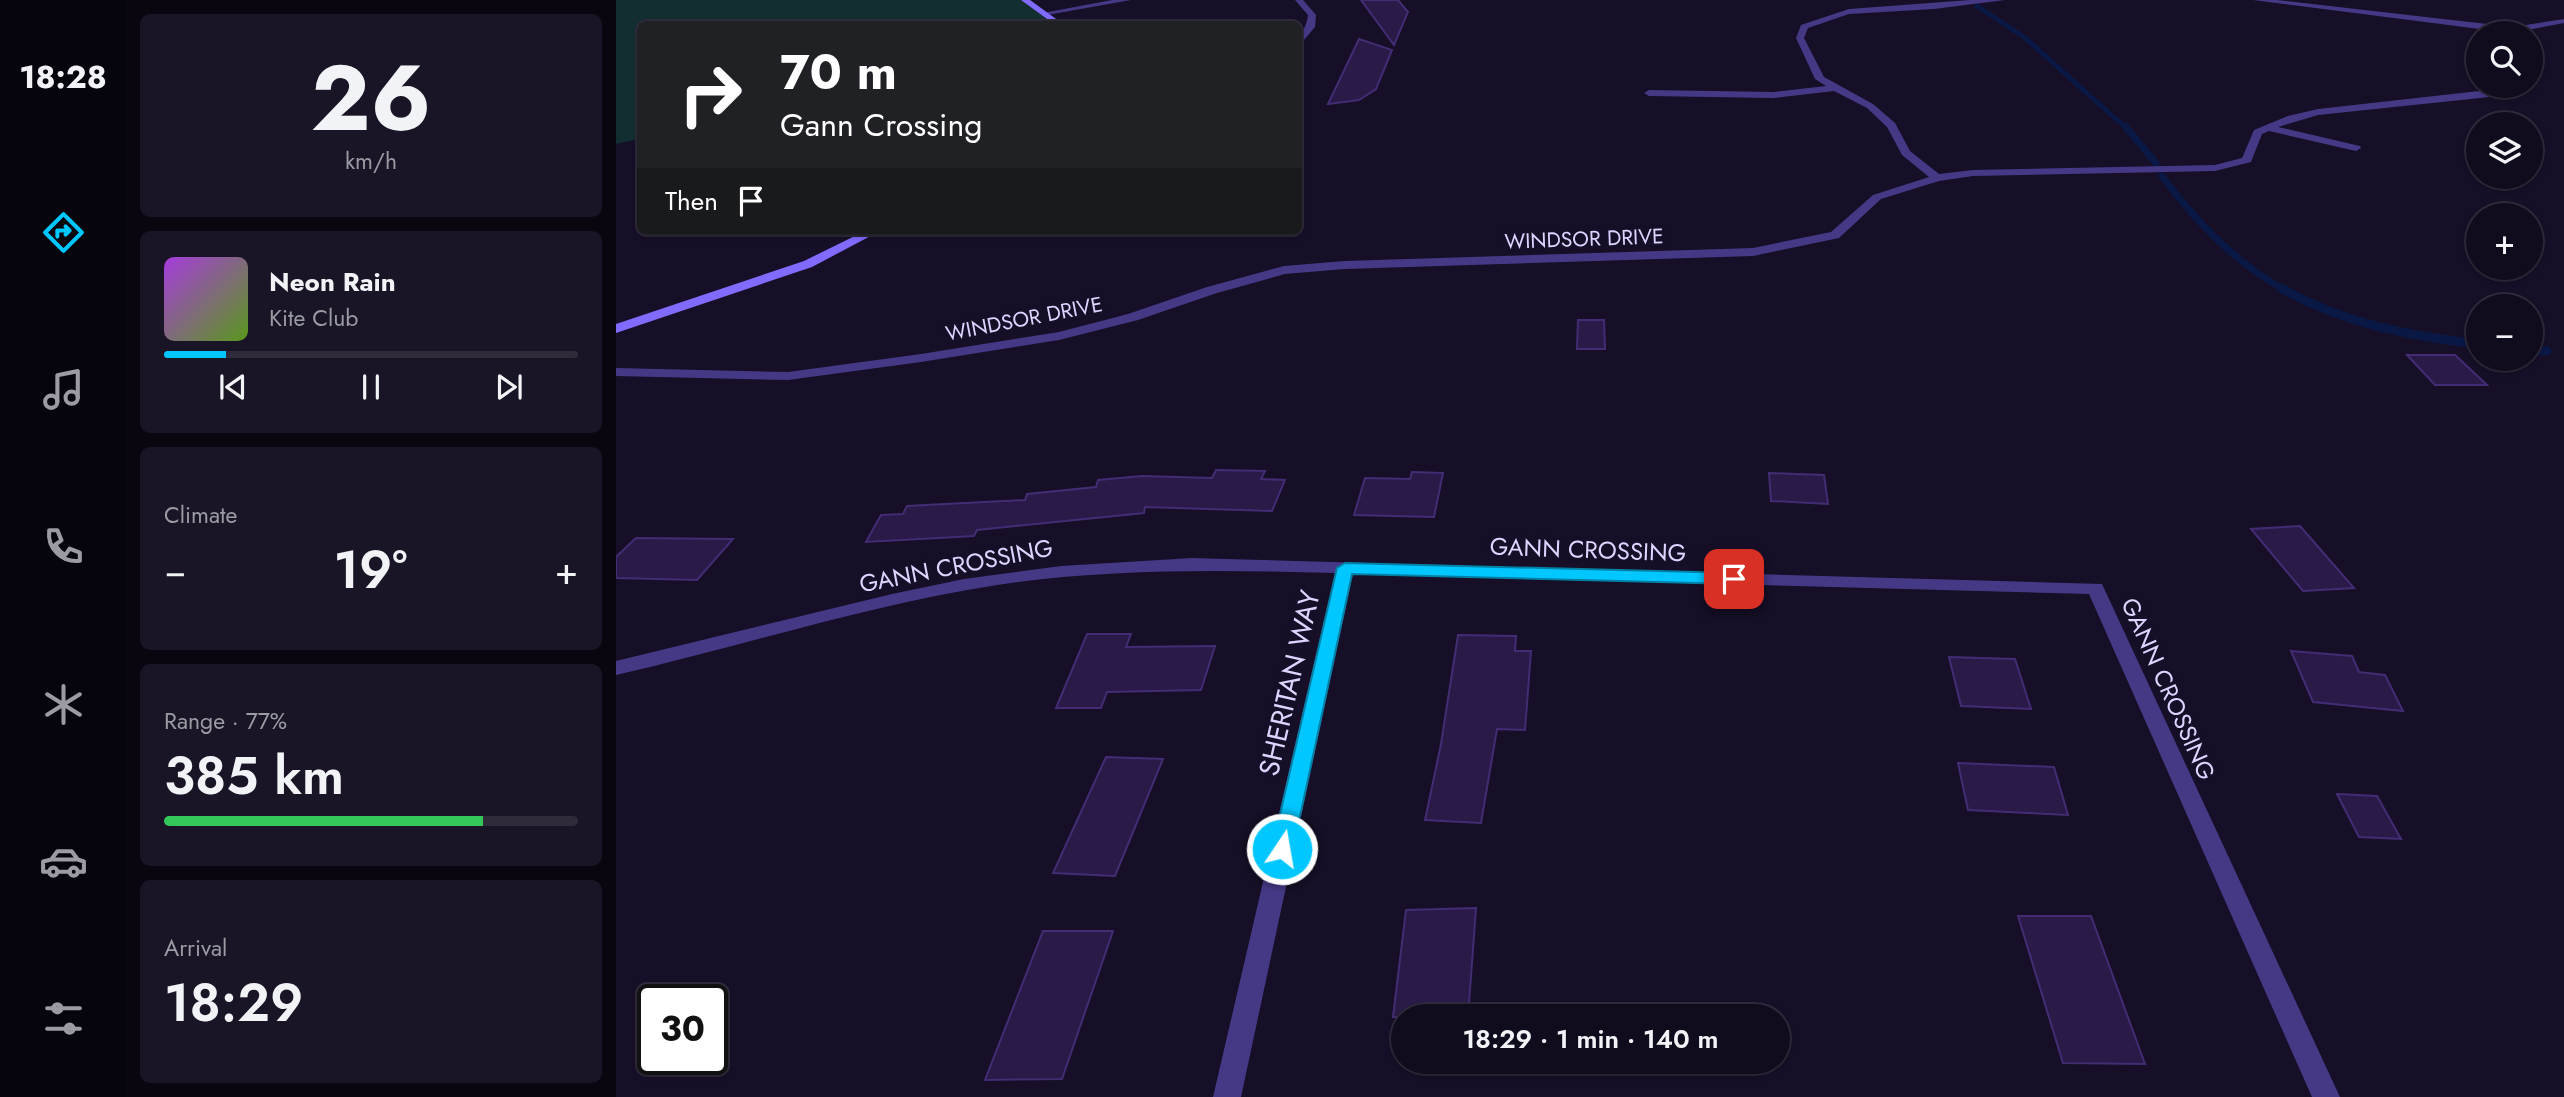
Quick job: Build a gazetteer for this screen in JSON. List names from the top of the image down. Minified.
{"streets":{"street":["WINDSOR DRIVE","GANN CROSSING","SHERITAN WAY"]},"crossings":[["GANN CROSSING","SHERITAN WAY"]],"page":{"tabs":"18:28","tile":[["26","km/h"],"Climate",["Range · 77%","385 km"],["Arrival","18:29"]],"map_buttons":["+","−"],"turn":["70 m","Gann Crossing"],"then":"Then","song":["Neon Rain","Kite Club"],"heat":["−","19°","+"],"limit":"30","trip":"18:29 · 1 min · 140 m"}}
